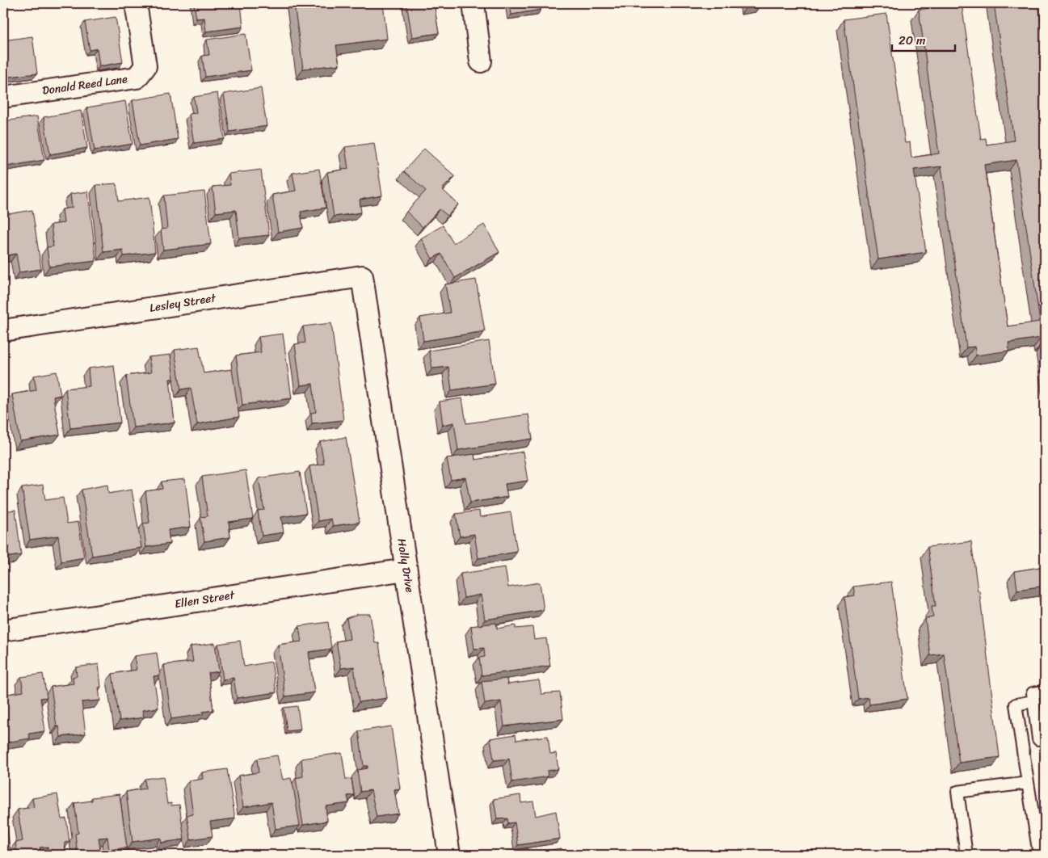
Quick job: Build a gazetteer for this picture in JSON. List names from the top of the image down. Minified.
{"streets":{"street":["Donald Reed Lane","Lesley Street","Holly Drive","Ellen Street"]},"crossings":[["Lesley Street","Holly Drive"],["Holly Drive","Ellen Street"]],"scale_bar":"20 m"}
